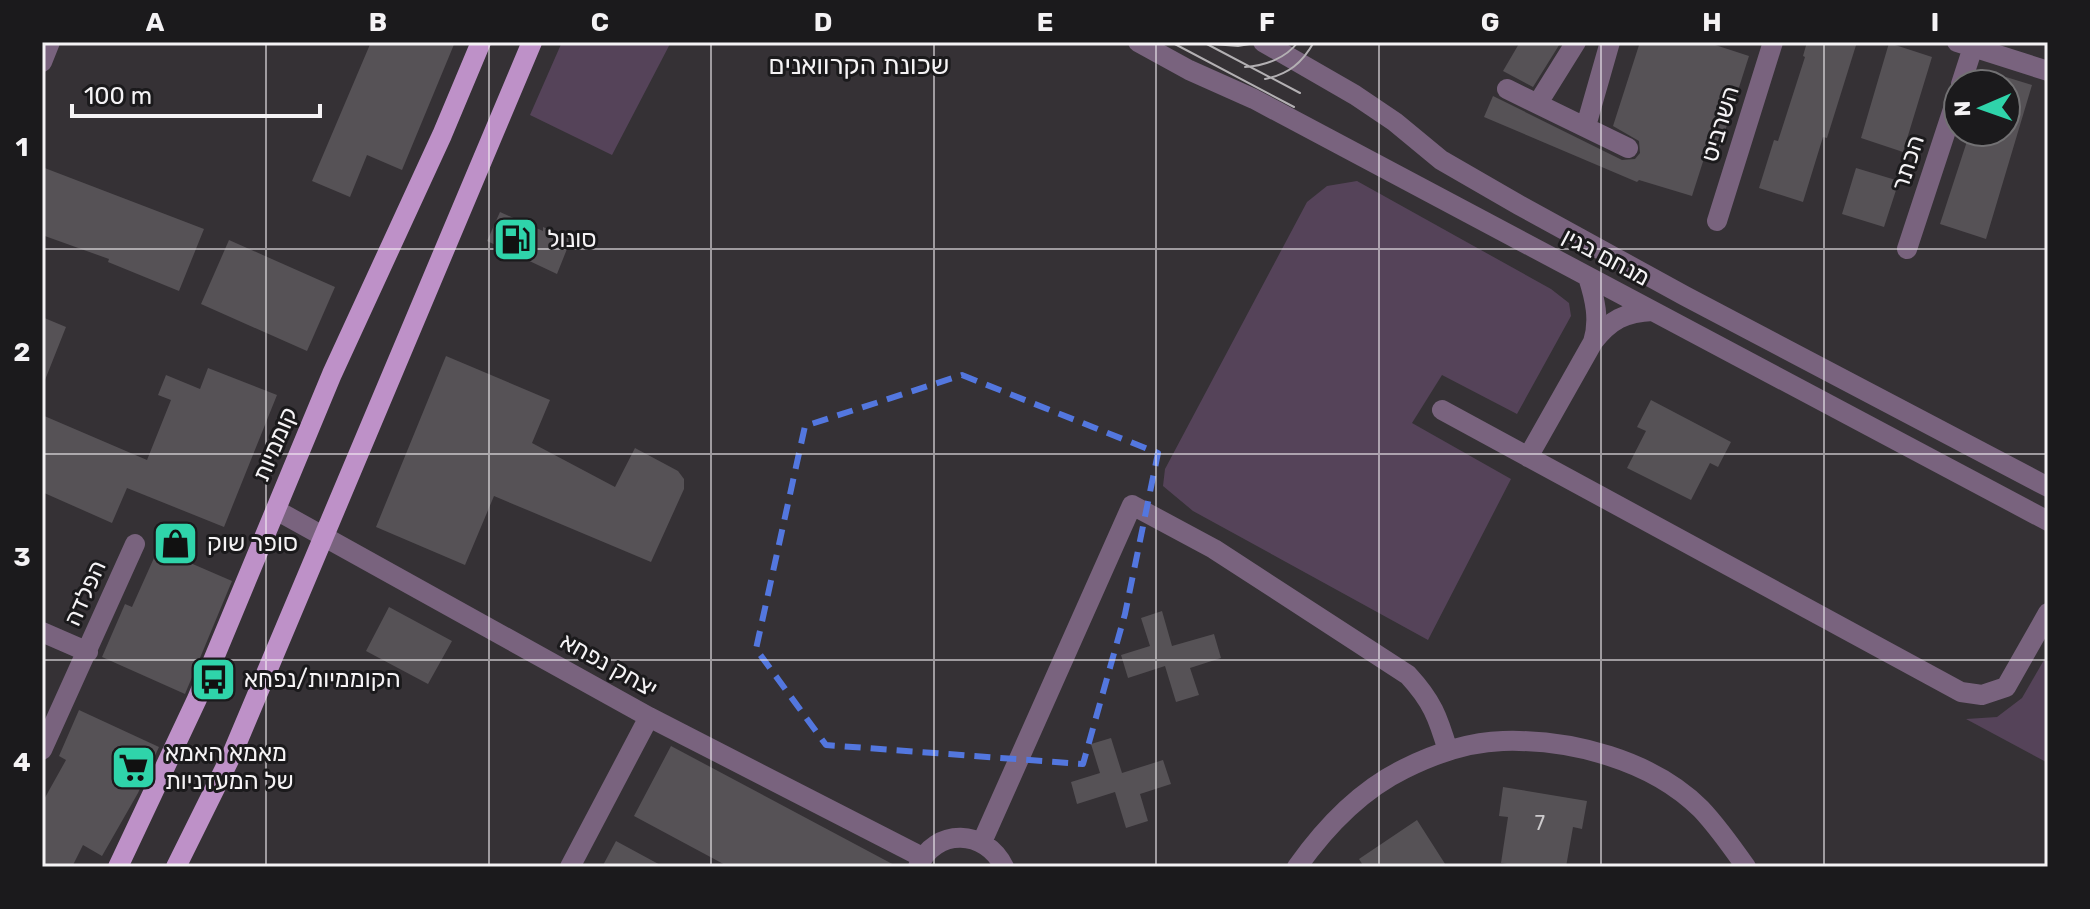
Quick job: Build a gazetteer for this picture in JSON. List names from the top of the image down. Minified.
{"streets":{"main road":["קוממיות"],"street":["השרביט","הכתר","מנחם בגין","הפלדה","יצחק נפחא"]},"crossings":[["קוממיות","יצחק נפחא"]],"districts":["שכונת הקרוואנים"],"places":{"fuel station":["סונול"],"shop":["סופר שוק"],"bus stop":["הקוממיות/נפחא"],"supermarket":["מאמא האמא של המעדניות"]},"house_numbers":["7"],"scale_bar":"100 m","north":"left","grid":{"columns":["A","B","C","D","E","F","G","H","I"],"rows":["1","2","3","4"]}}
